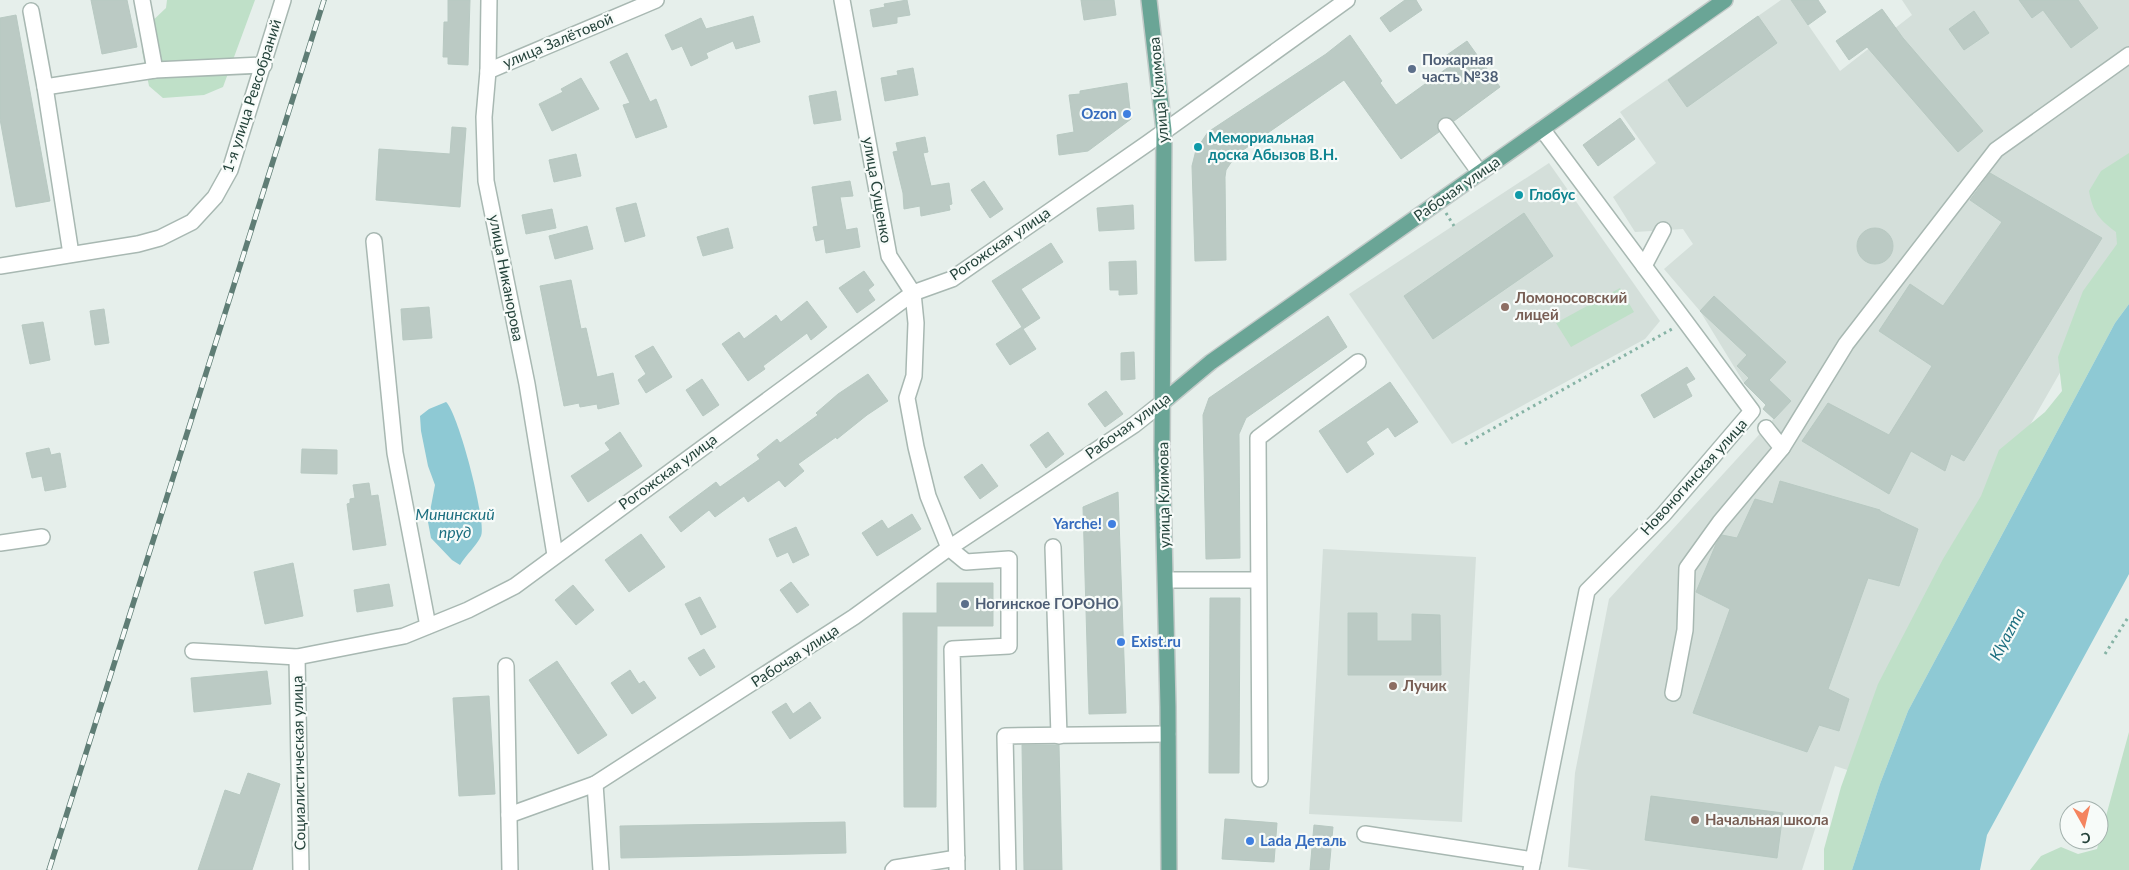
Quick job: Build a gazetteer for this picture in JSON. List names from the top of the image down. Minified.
{"streets":{"main road":["улица Климова","Рабочая улица"],"street":["улица Залётовой","1-я улица Ревсобраний","улица Сущенко","Рогожская улица","улица Никанорова","Новоногинская улица","Социалистическая улица"]},"crossings":[["улица Залётовой","улица Никанорова"],["улица Климова","Рабочая улица"],["улица Климова","Рогожская улица"],["Рабочая улица","улица Сущенко"],["Рабочая улица","Новоногинская улица"],["улица Сущенко","Рогожская улица"],["Рогожская улица","улица Никанорова"],["Рогожская улица","Социалистическая улица"]],"water":["Мининский пруд","Klyazma"],"places":["Пожарная часть №38","Ozon","Мемориальная доска Абызов В.Н.","Глобус","Ломоносовский лицей","Yarche!","Ногинское ГОРОНО","Exist.ru","Лучик","Начальная школа","Lada Деталь"],"north":"bottom"}
